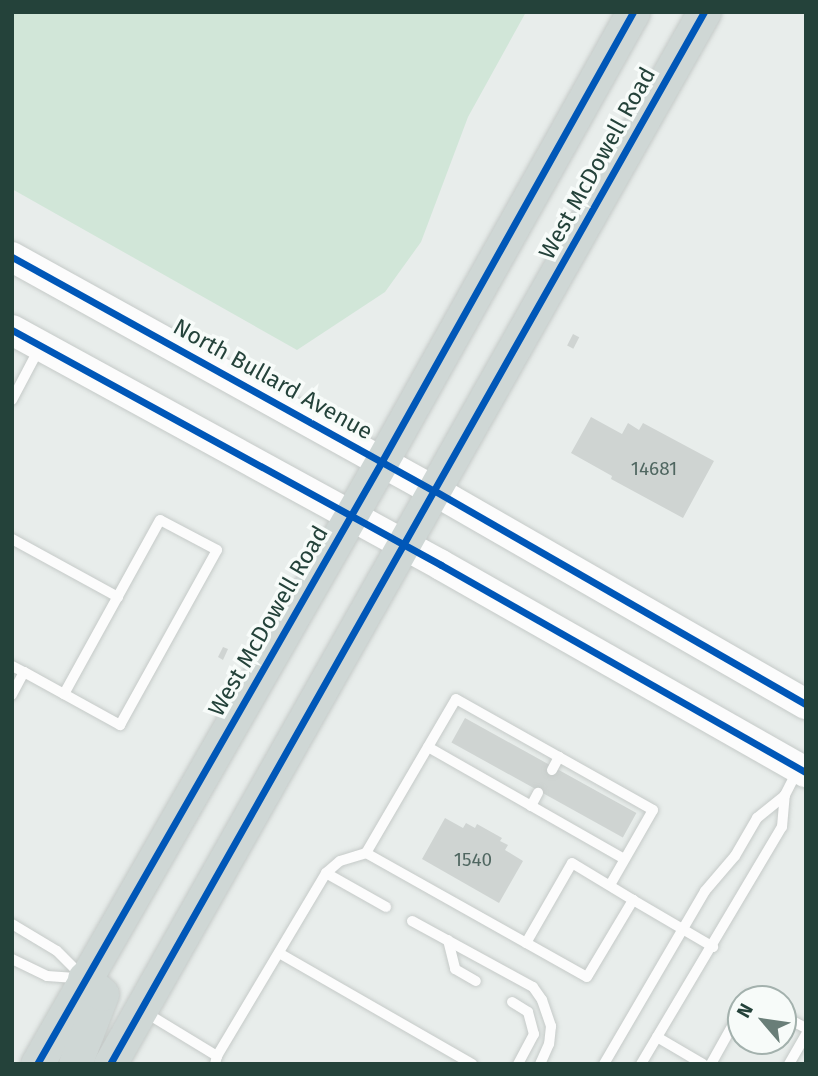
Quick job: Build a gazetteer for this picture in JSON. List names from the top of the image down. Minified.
{"streets":{"main road":["West McDowell Road","North Bullard Avenue"]},"crossings":[["West McDowell Road","North Bullard Avenue"]],"house_numbers":["14681","1540"],"north":"top left"}
